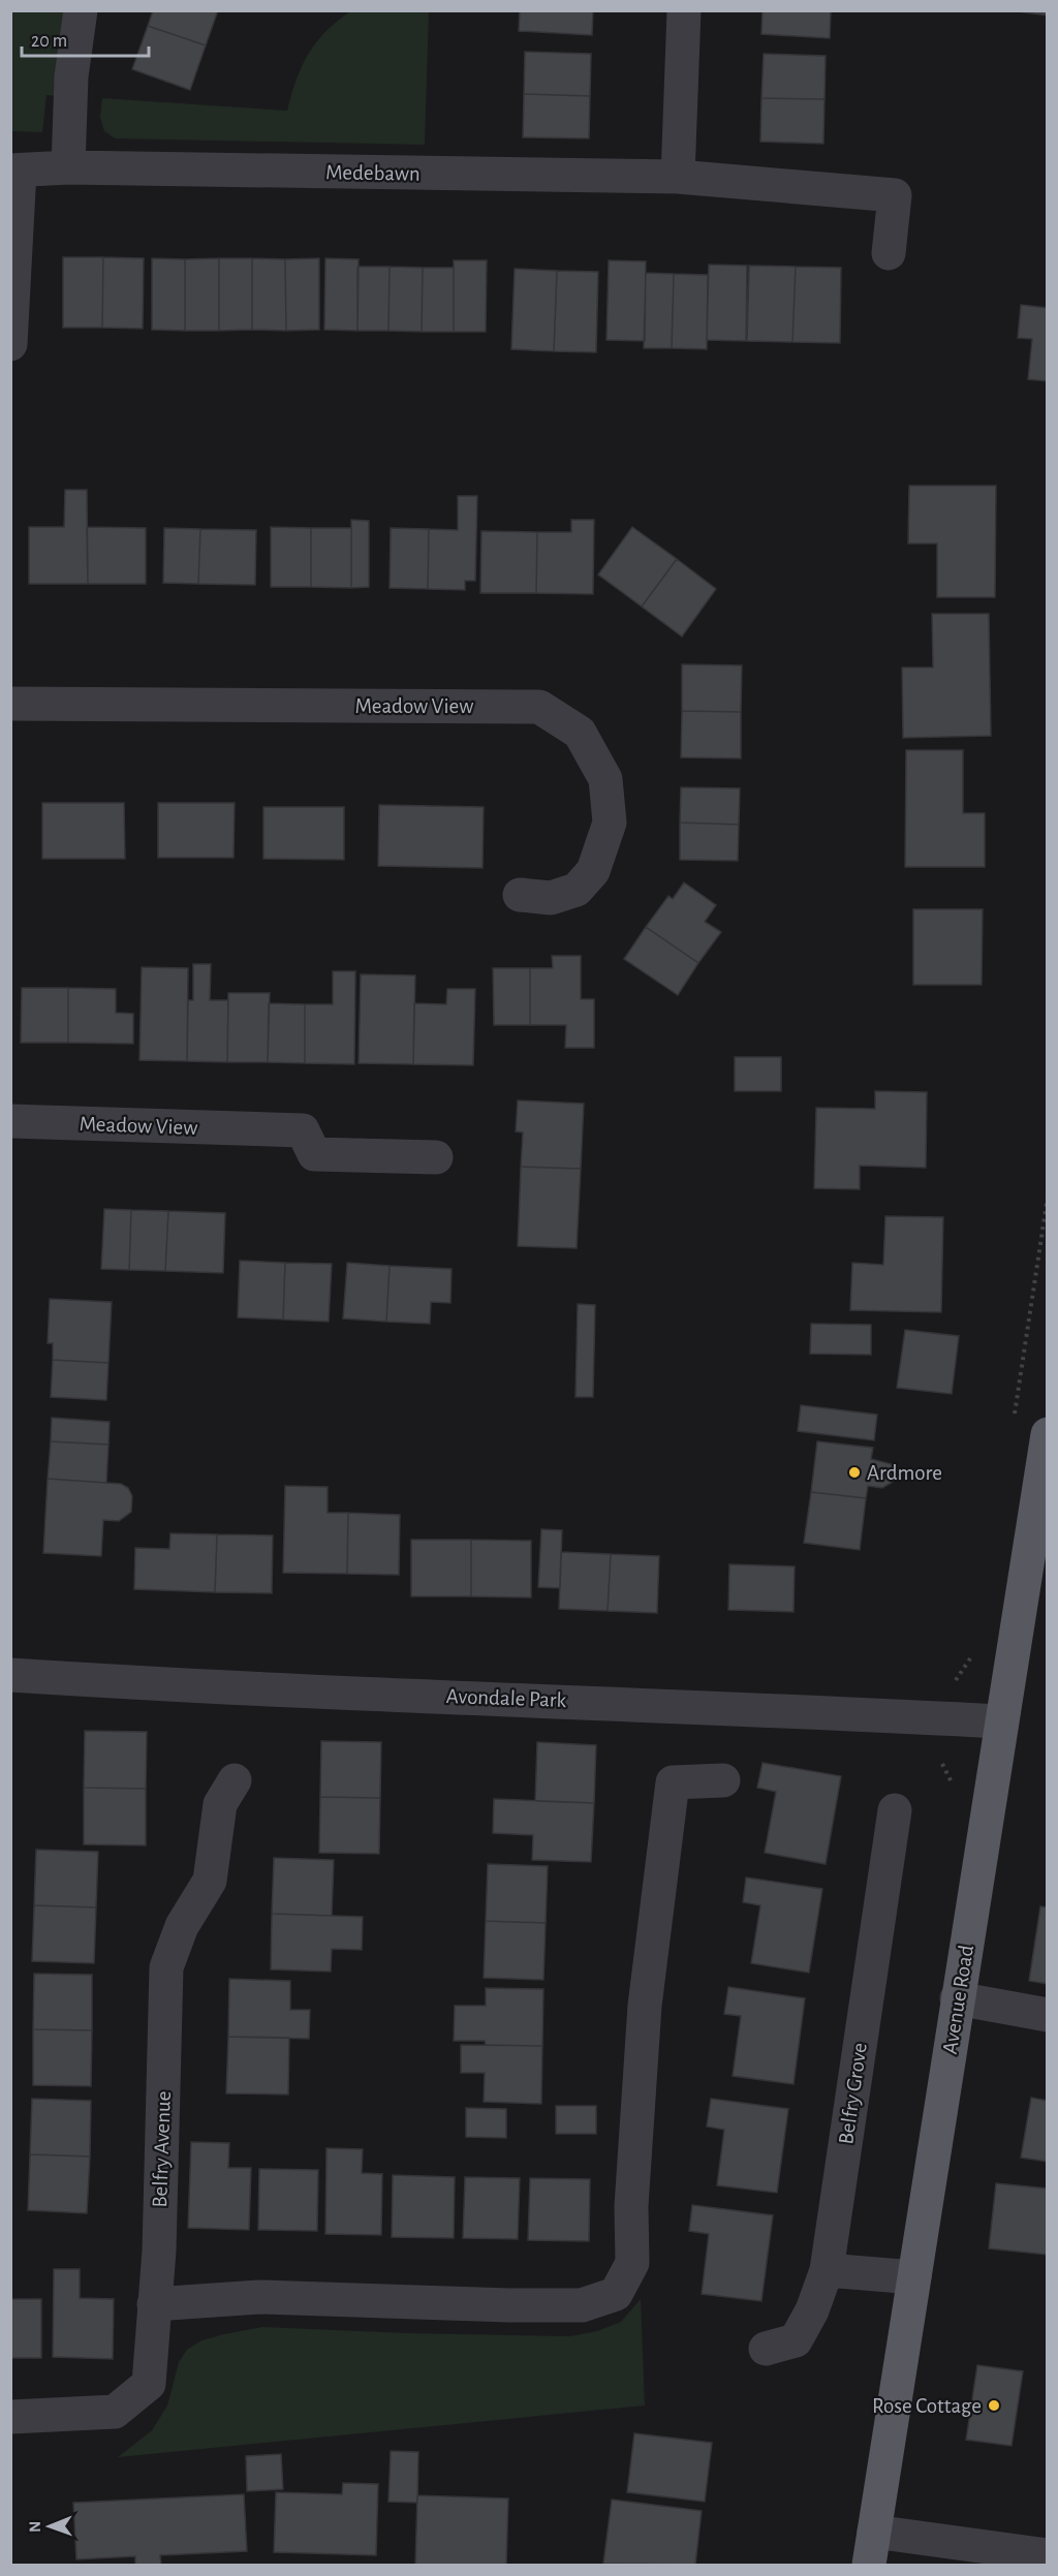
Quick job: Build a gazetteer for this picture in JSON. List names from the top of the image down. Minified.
{"streets":{"main road":["Avenue Road"],"street":["Medebawn","Meadow View","Avondale Park","Belfry Grove","Belfry Avenue"]},"crossings":[["Avondale Park","Avenue Road"]],"places":["Ardmore","Rose Cottage"],"scale_bar":"20 m","north":"left"}
